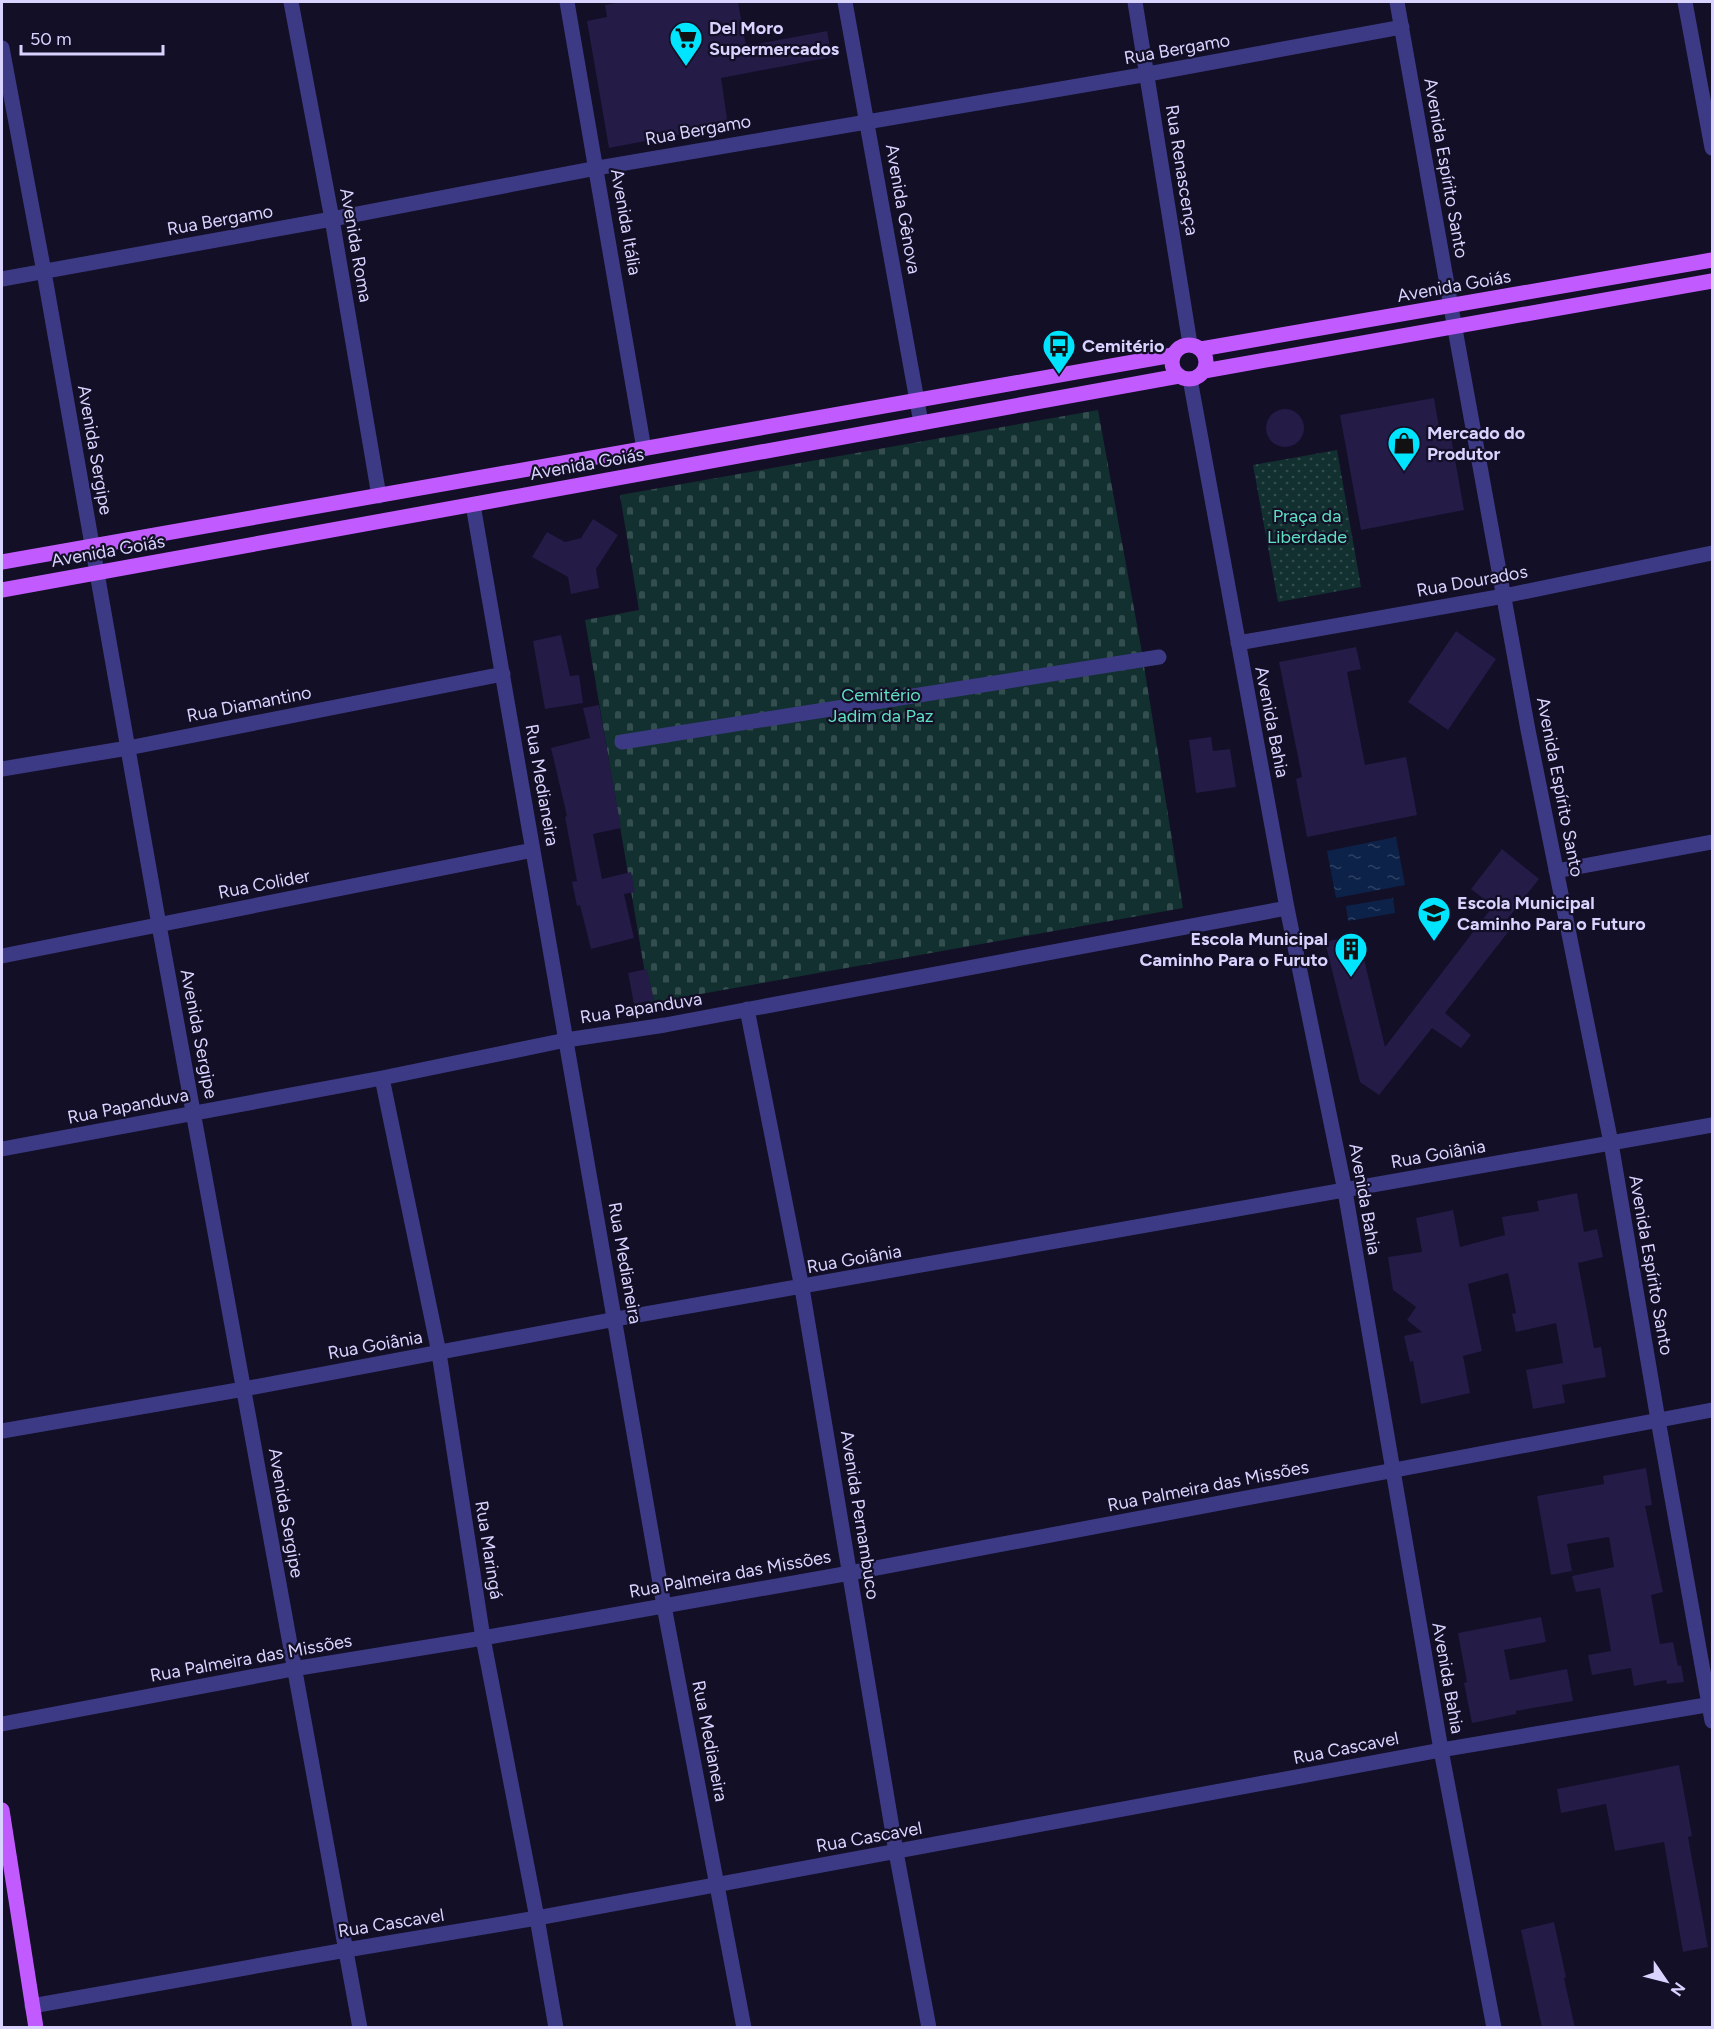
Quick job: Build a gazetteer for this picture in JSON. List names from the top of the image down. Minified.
{"streets":{"main road":["Avenida Goiás"],"street":["Rua Bergamo","Avenida Espírito Santo","Rua Renascença","Avenida Gênova","Avenida Itália","Avenida Roma","Avenida Sergipe","Rua Dourados","Rua Diamantino","Avenida Bahia","Rua Medianeira","Rua Colider","Rua Papanduva","Rua Goiânia","Rua Palmeira das Missões","Avenida Pernambuco","Rua Maringá","Rua Cascavel"]},"crossings":[["Rua Bergamo","Avenida Espírito Santo"],["Rua Bergamo","Rua Renascença"],["Rua Bergamo","Avenida Gênova"],["Rua Bergamo","Avenida Itália"],["Rua Bergamo","Avenida Roma"],["Rua Bergamo","Avenida Sergipe"],["Avenida Espírito Santo","Avenida Goiás"],["Avenida Espírito Santo","Rua Dourados"],["Avenida Espírito Santo","Rua Goiânia"],["Avenida Espírito Santo","Rua Palmeira das Missões"],["Avenida Espírito Santo","Rua Cascavel"],["Rua Renascença","Avenida Goiás"],["Rua Renascença","Avenida Bahia"],["Avenida Gênova","Avenida Goiás"],["Avenida Itália","Avenida Goiás"],["Avenida Roma","Avenida Goiás"],["Avenida Goiás","Avenida Sergipe"],["Avenida Goiás","Avenida Bahia"],["Avenida Goiás","Rua Medianeira"],["Avenida Sergipe","Rua Diamantino"],["Avenida Sergipe","Rua Colider"],["Avenida Sergipe","Rua Papanduva"],["Avenida Sergipe","Rua Goiânia"],["Avenida Sergipe","Rua Palmeira das Missões"],["Avenida Sergipe","Rua Cascavel"],["Rua Dourados","Avenida Bahia"],["Rua Diamantino","Rua Medianeira"],["Avenida Bahia","Rua Papanduva"],["Avenida Bahia","Rua Goiânia"],["Avenida Bahia","Rua Palmeira das Missões"],["Avenida Bahia","Rua Cascavel"],["Rua Medianeira","Rua Colider"],["Rua Medianeira","Rua Papanduva"],["Rua Medianeira","Rua Goiânia"],["Rua Medianeira","Rua Palmeira das Missões"],["Rua Medianeira","Rua Cascavel"],["Rua Papanduva","Avenida Pernambuco"],["Rua Papanduva","Rua Maringá"],["Rua Goiânia","Avenida Pernambuco"],["Rua Goiânia","Rua Maringá"],["Rua Palmeira das Missões","Avenida Pernambuco"],["Rua Palmeira das Missões","Rua Maringá"],["Avenida Pernambuco","Rua Cascavel"],["Rua Maringá","Rua Cascavel"]],"parks":["Praça da Liberdade","Cemitério Jadim da Paz"],"places":{"supermarket":["Del Moro Supermercados"],"bus stop":["Cemitério"],"shop":["Mercado do Produtor"],"school or university":["Escola Municipal Caminho Para o Futuro"],"building":["Escola Municipal Caminho Para o Furuto"]},"scale_bar":"50 m","north":"bottom right"}
